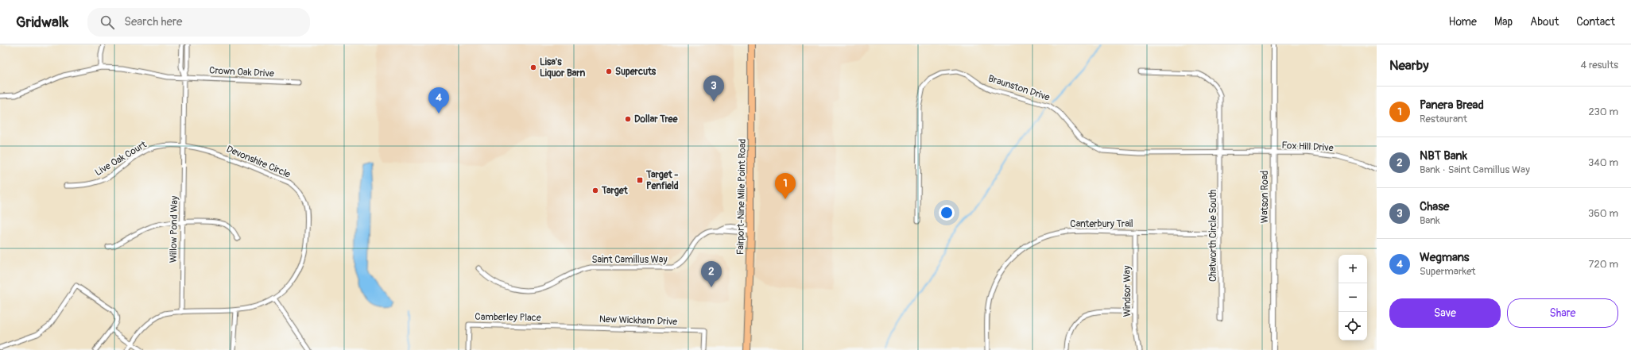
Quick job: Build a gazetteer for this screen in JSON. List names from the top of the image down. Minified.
{"streets":{"main road":["Fairport-Nine Mile Point Road"],"street":["Crown Oak Drive","Braunston Drive","Fox Hill Drive","Live Oak Court","Devonshire Circle","Watson Road","Canterbury Trail","Willow Pond Way","Chatworth Circle South","Saint Camillus Way","Windsor Way","Camberley Place","New Wickham Drive"]},"crossings":[["Crown Oak Drive","Willow Pond Way"],["Braunston Drive","Fox Hill Drive"],["Braunston Drive","Watson Road"],["Braunston Drive","Chatworth Circle South"],["Fox Hill Drive","Watson Road"],["Live Oak Court","Devonshire Circle"],["Live Oak Court","Willow Pond Way"],["Devonshire Circle","Willow Pond Way"],["Fairport-Nine Mile Point Road","Saint Camillus Way"],["Canterbury Trail","Chatworth Circle South"],["Canterbury Trail","Windsor Way"],["Camberley Place","New Wickham Drive"]],"places":{"other":["Lisa's Liquor Barn","Supercuts","Dollar Tree","Target"],"transit":["Target - Penfield"]},"page":{"header":"Gridwalk","search":"Search here","nav":["Home","Map","About","Contact"],"heading":["Nearby","4 results"],"pins":["3","4","1","2"],"list":[{"mark":"1","name":"Panera Bread","note":"Restaurant","value":"230 m"},{"mark":"2","name":"NBT Bank","note":"Bank · Saint Camillus Way","value":"340 m"},{"mark":"3","name":"Chase","note":"Bank","value":"360 m"},{"mark":"4","name":"Wegmans","note":"Supermarket","value":"720 m"}],"map_buttons":["+","−"],"buttons":["Save","Share"]}}
